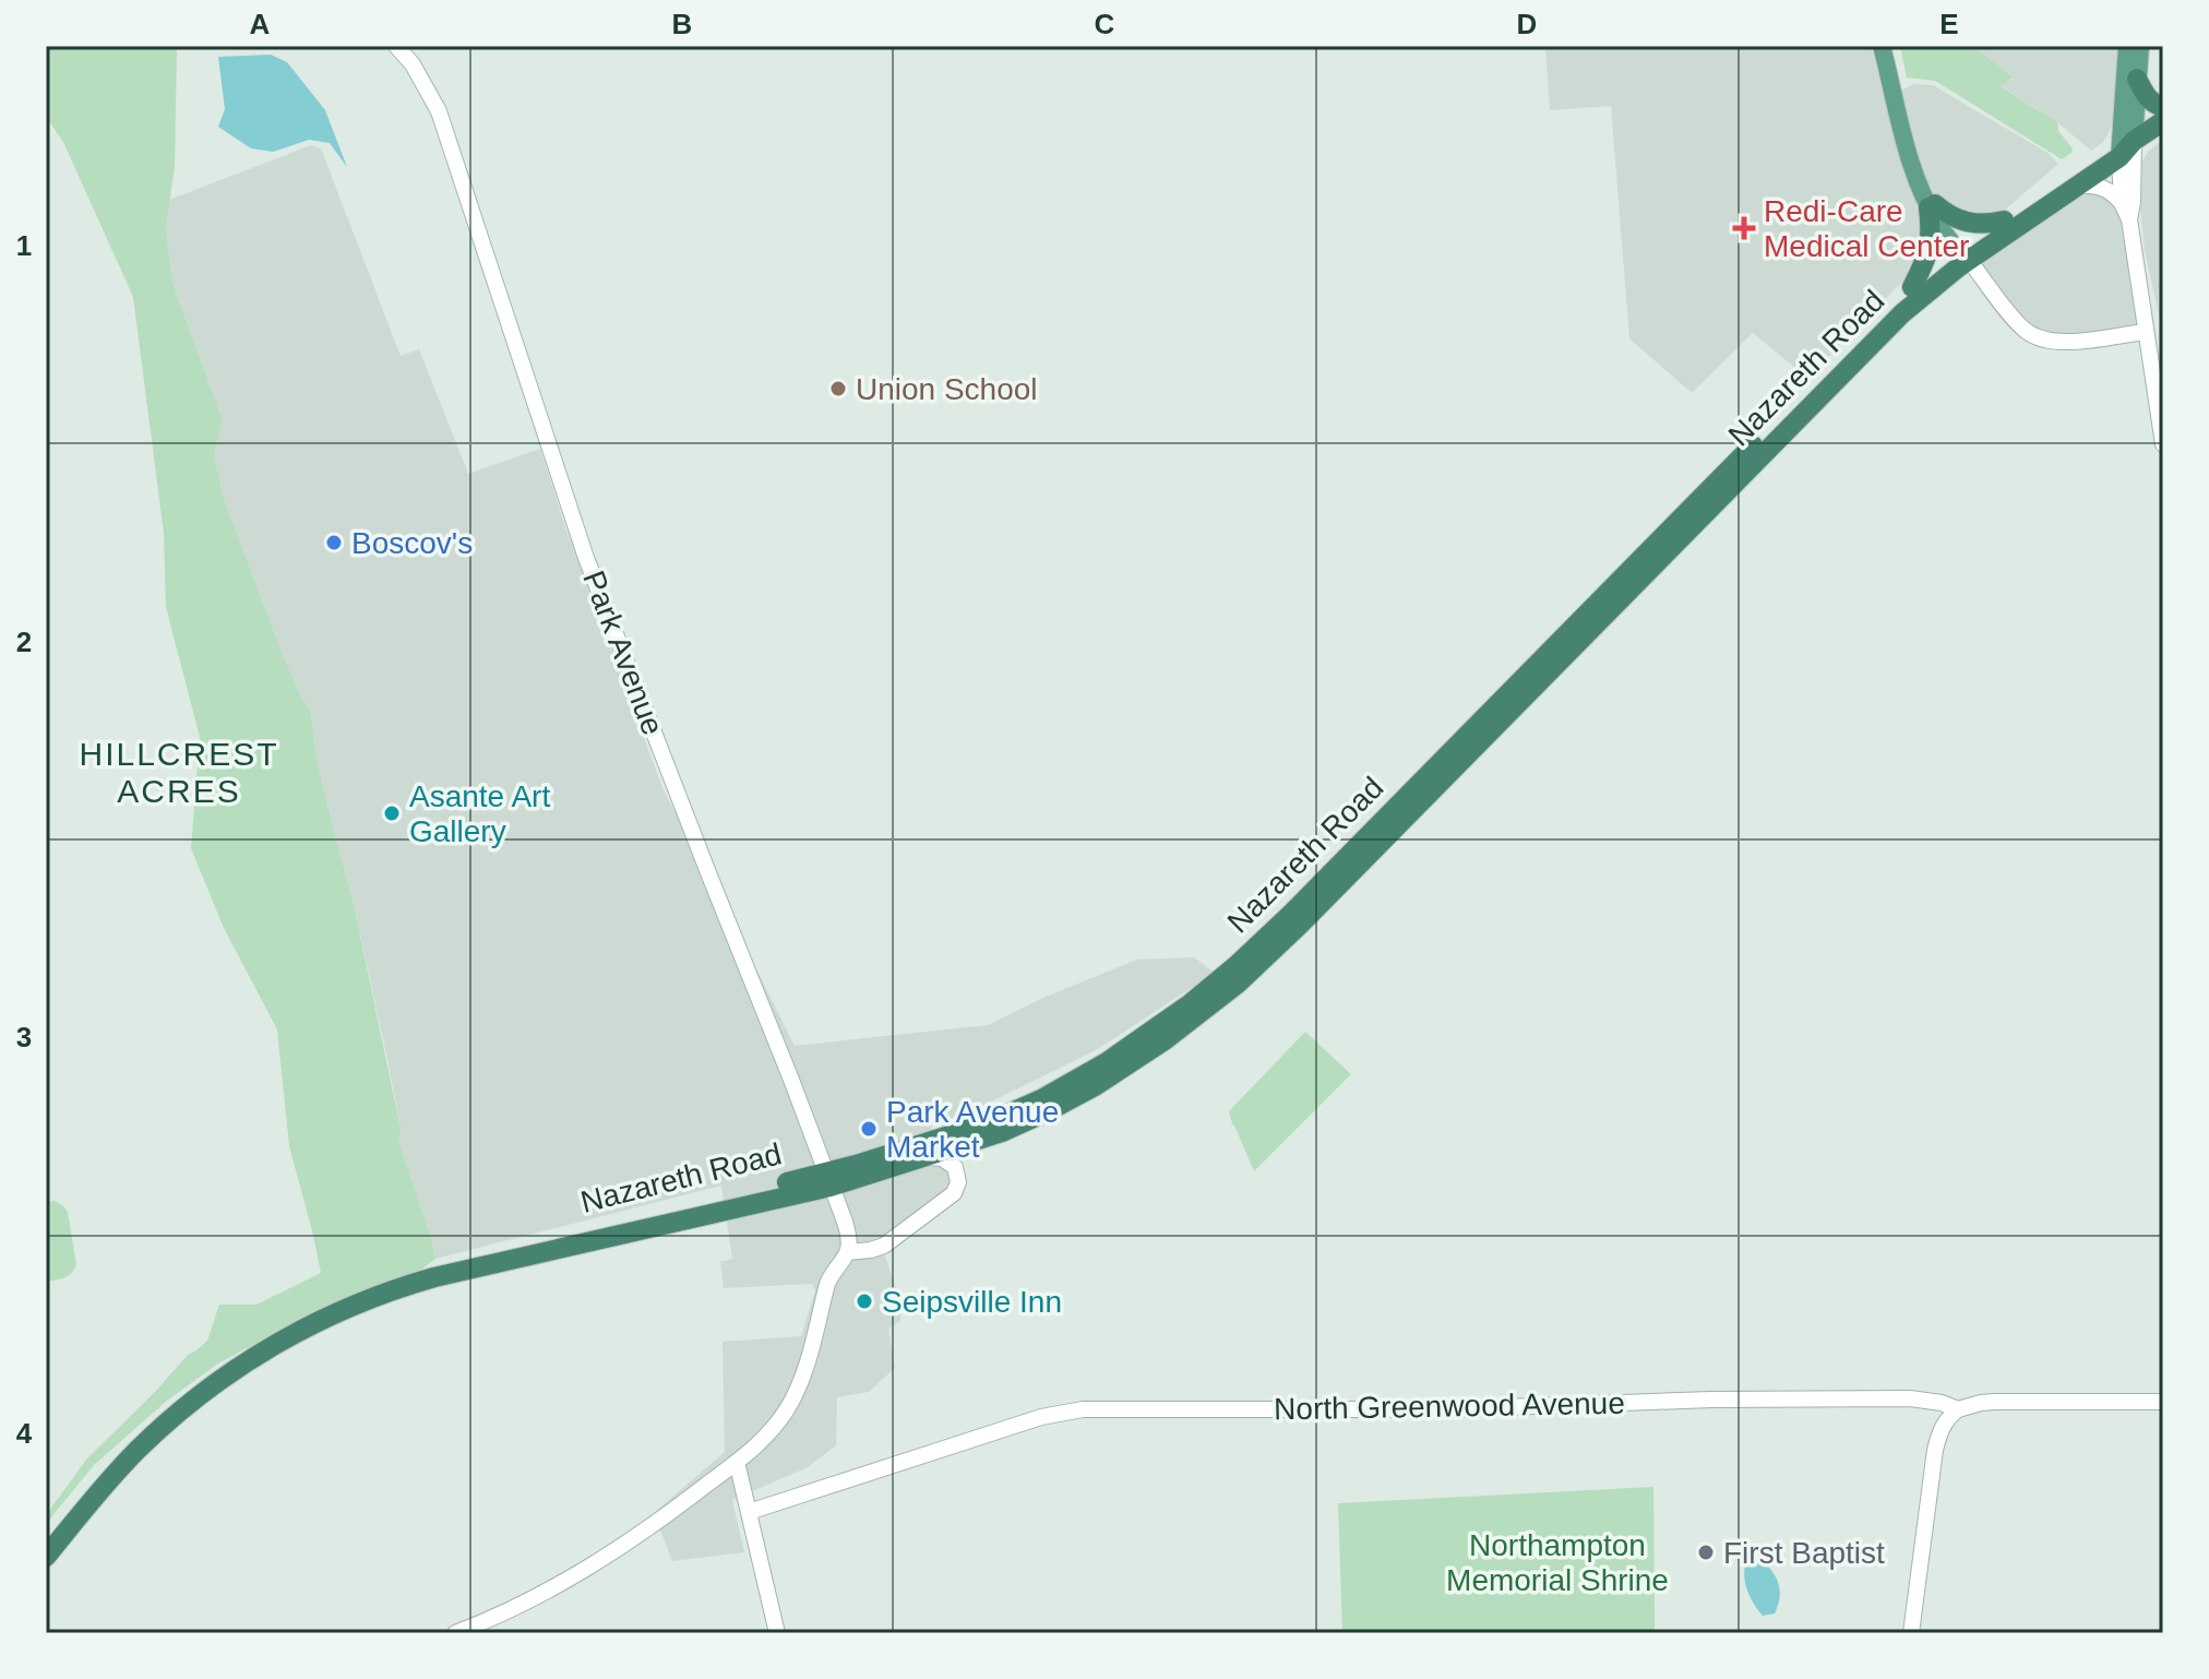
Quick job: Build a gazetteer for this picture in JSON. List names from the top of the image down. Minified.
{"streets":{"highway":["Nazareth Road"],"street":["Park Avenue","North Greenwood Avenue"]},"crossings":[["Nazareth Road","Park Avenue"]],"districts":["HILLCREST ACRES"],"parks":["Northampton Memorial Shrine"],"places":{"health":["Redi-Care Medical Center"],"other":["Union School","Boscov's","Asante Art Gallery","Park Avenue Market","Seipsville Inn","First Baptist"]},"grid":{"columns":["A","B","C","D","E"],"rows":["1","2","3","4"]}}
